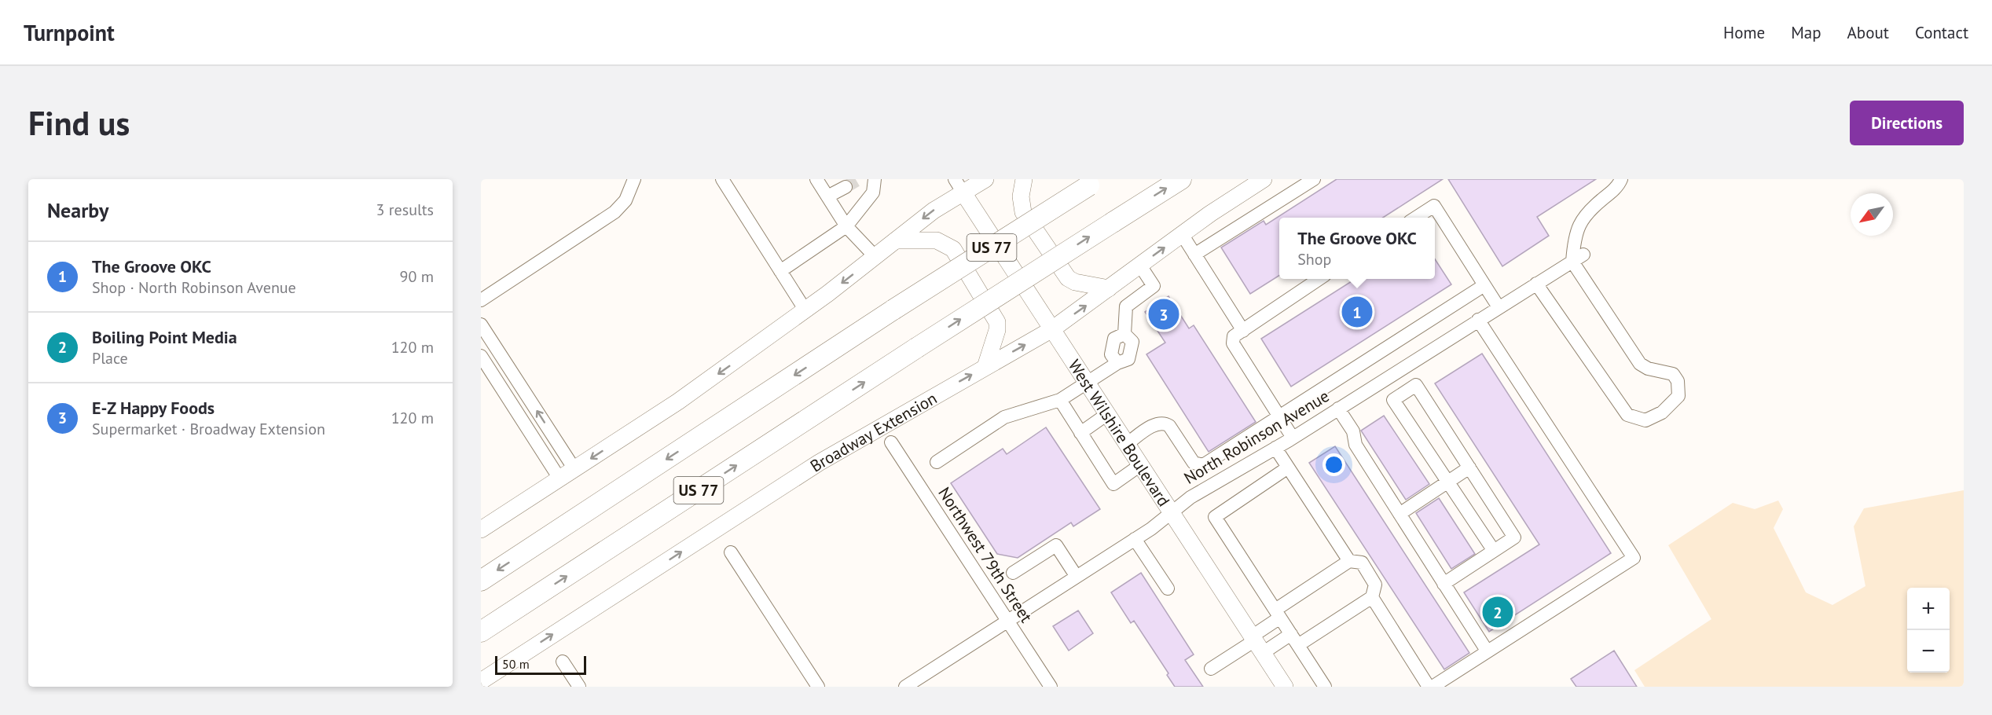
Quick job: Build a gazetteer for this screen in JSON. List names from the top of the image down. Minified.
{"streets":{"highway":["US 77"],"main road":["Broadway Extension","West Wilshire Boulevard"],"street":["North Robinson Avenue","Northwest 79th Street"]},"crossings":[["Broadway Extension","West Wilshire Boulevard"],["West Wilshire Boulevard","North Robinson Avenue"],["North Robinson Avenue","Northwest 79th Street"]],"scale_bar":"50 m","north":"bottom left","page":{"header":"Turnpoint","nav":["Home","Map","About","Contact"],"buttons":"Directions","title":"Find us","heading":["Nearby","3 results"],"popup":["The Groove OKC","Shop"],"list":[{"mark":"1","name":"The Groove OKC","note":"Shop · North Robinson Avenue","value":"90 m"},{"mark":"2","name":"Boiling Point Media","note":"Place","value":"120 m"},{"mark":"3","name":"E-Z Happy Foods","note":"Supermarket · Broadway Extension","value":"120 m"}],"pins":["1","3","2"],"map_buttons":["+","−"],"scale":"50 m"}}
